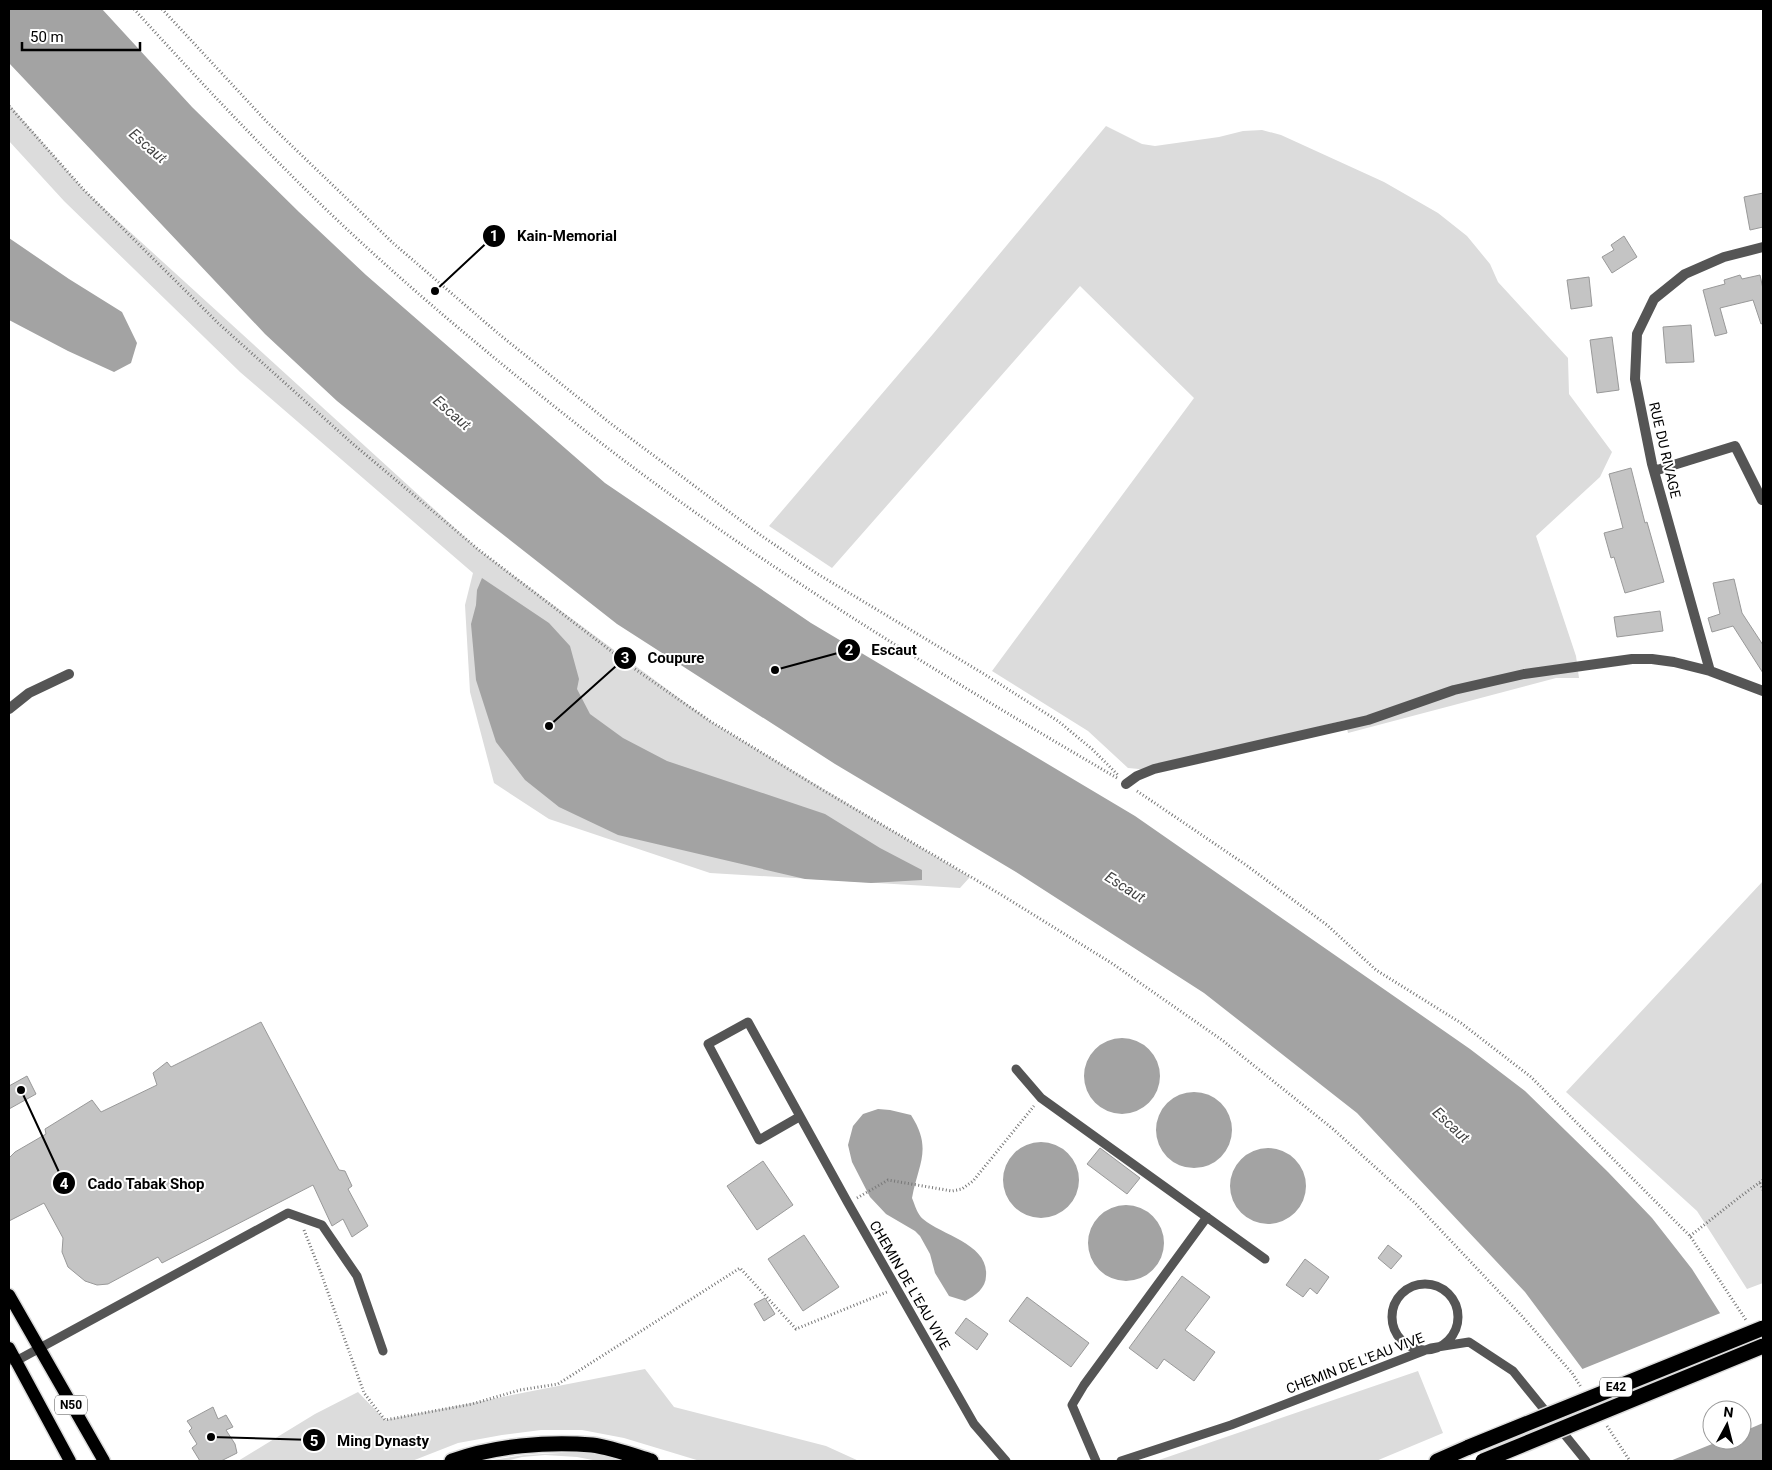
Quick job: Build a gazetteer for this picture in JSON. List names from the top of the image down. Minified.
{"streets":{"highway":["E42"],"main road":["N50"],"street":["RUE DU RIVAGE"],"lane":["CHEMIN DE L'EAU VIVE"]},"water":["Escaut"],"places":["Kain-Memorial","Escaut","Coupure","Cado Tabak Shop","Ming Dynasty"],"scale_bar":"50 m","north":"top"}
